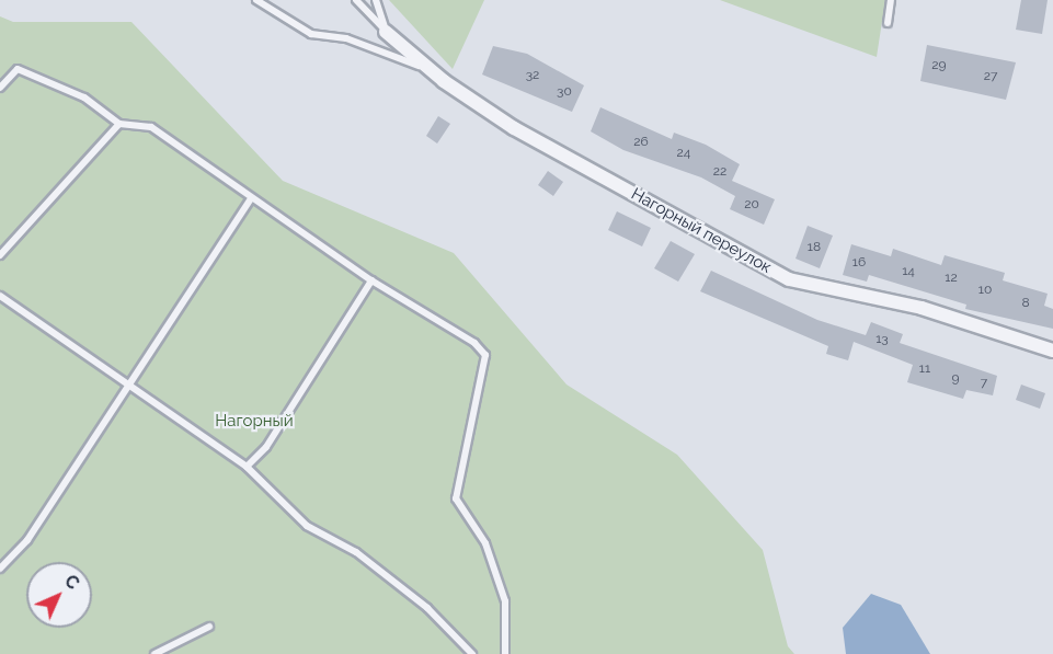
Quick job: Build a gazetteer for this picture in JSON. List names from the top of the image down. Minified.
{"streets":{"street":["Нагорный переулок"]},"parks":["Нагорный"],"house_numbers":["29","32","27","30","26","24","22","20","18","16","14","12","10","8","13","11","9","7"],"north":"top right"}
